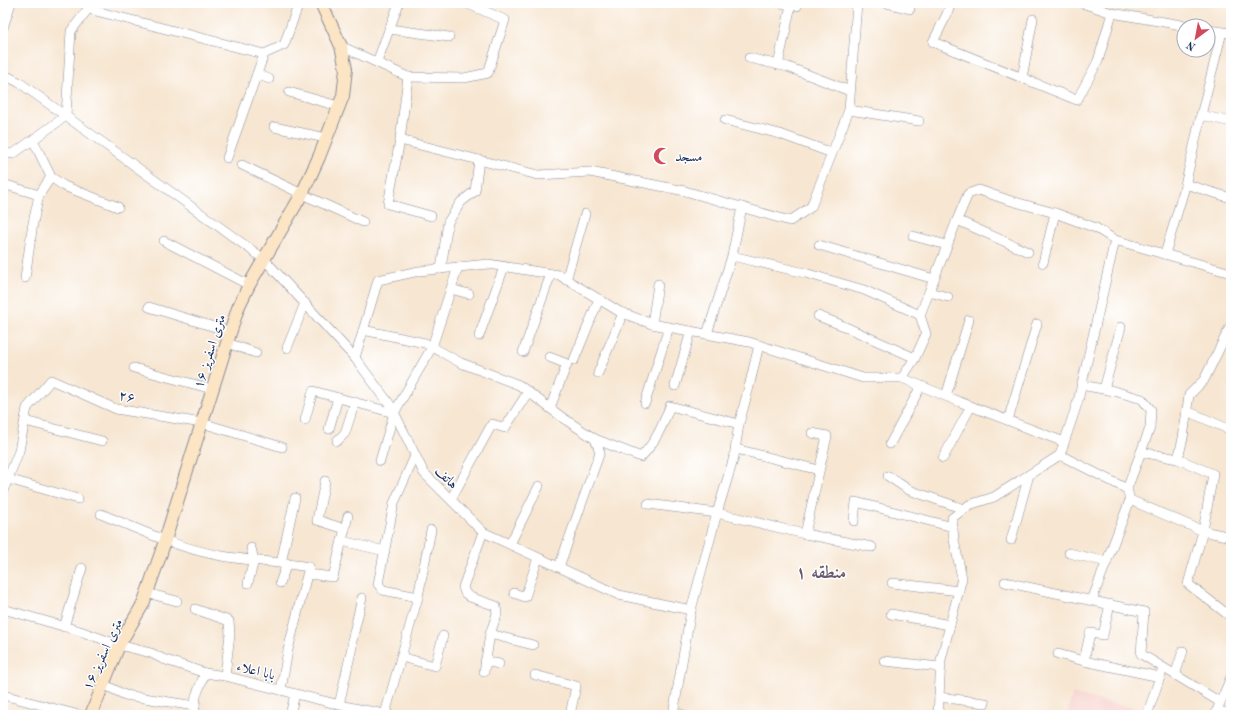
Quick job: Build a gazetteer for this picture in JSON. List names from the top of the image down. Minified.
{"streets":{"street":["۱۶ متری اسفریز","۲۶","هاتف","بابا اعلاء"]},"crossings":[["۱۶ متری اسفریز","۲۶"],["۱۶ متری اسفریز","هاتف"],["۱۶ متری اسفریز","بابا اعلاء"]],"districts":["منطقه ۱"],"places":{"mosque":["مسجد"]},"north":"bottom left"}
